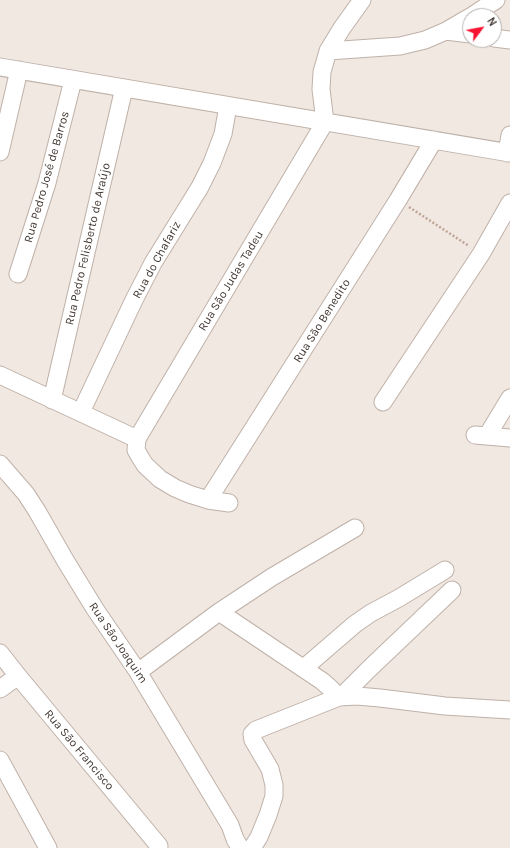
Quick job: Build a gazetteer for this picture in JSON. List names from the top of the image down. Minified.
{"streets":{"street":["Rua Pedro José de Barros","Rua Pedro Felisberto de Araújo","Rua do Chafariz","Rua São Judas Tadeu","Rua São Benedito","Rua São Joaquim","Rua São Francisco"]},"north":"top right"}
